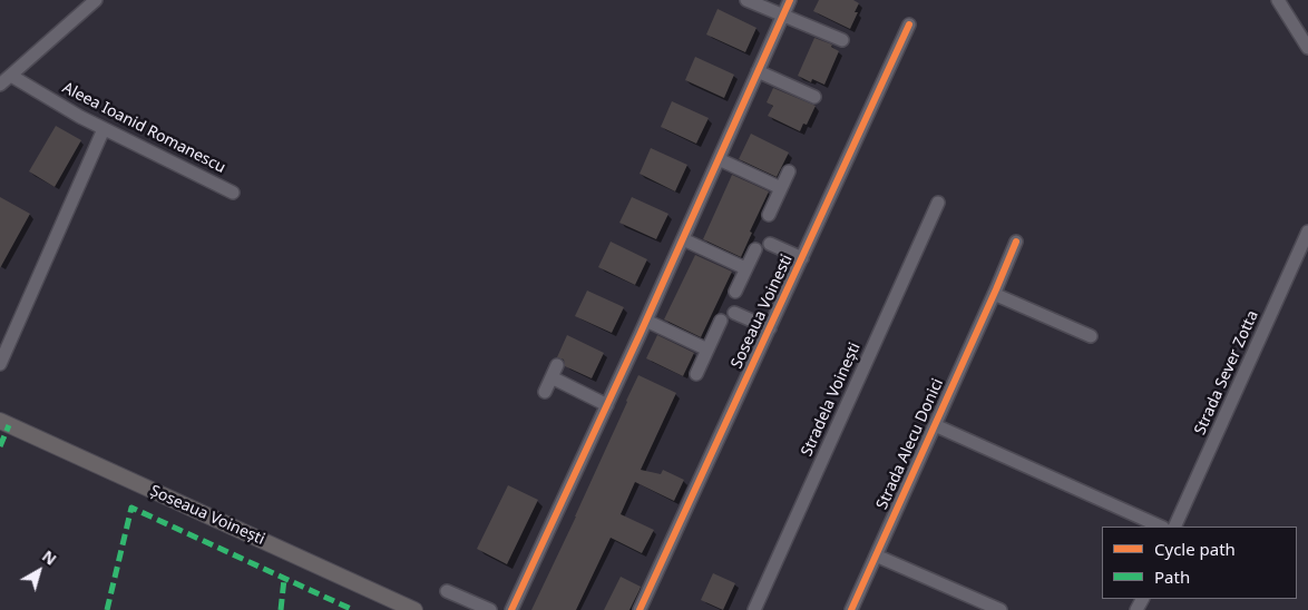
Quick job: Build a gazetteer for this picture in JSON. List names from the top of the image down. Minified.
{"streets":{"main road":["Șoseaua Voinești"],"street":["Aleea Ioanid Romanescu","Soseaua Voinesti","Strada Sever Zotta","Stradela Voinești","Strada Alecu Donici"]},"legend":["Cycle path","Path"],"north":"top right"}
